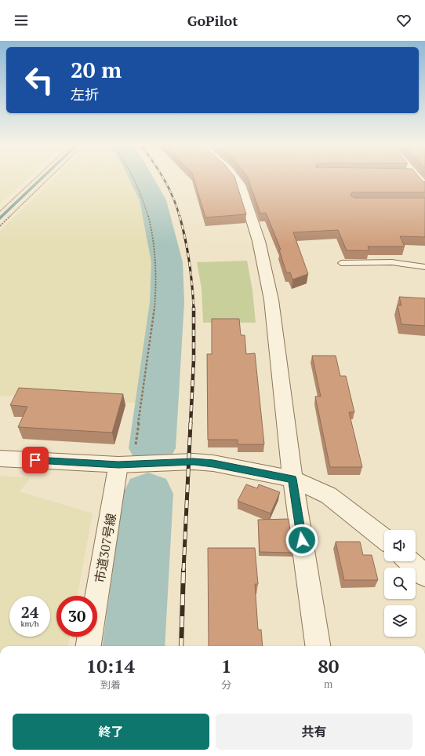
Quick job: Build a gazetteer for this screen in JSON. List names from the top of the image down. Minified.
{"streets":{"street":["市道307号線"]},"page":{"header":"GoPilot","turn":["20 m","左折"],"speed":"24 km/h","limit":"30","eta":["10:14","到着","1","分","80","m"],"buttons":["終了","共有"]}}
